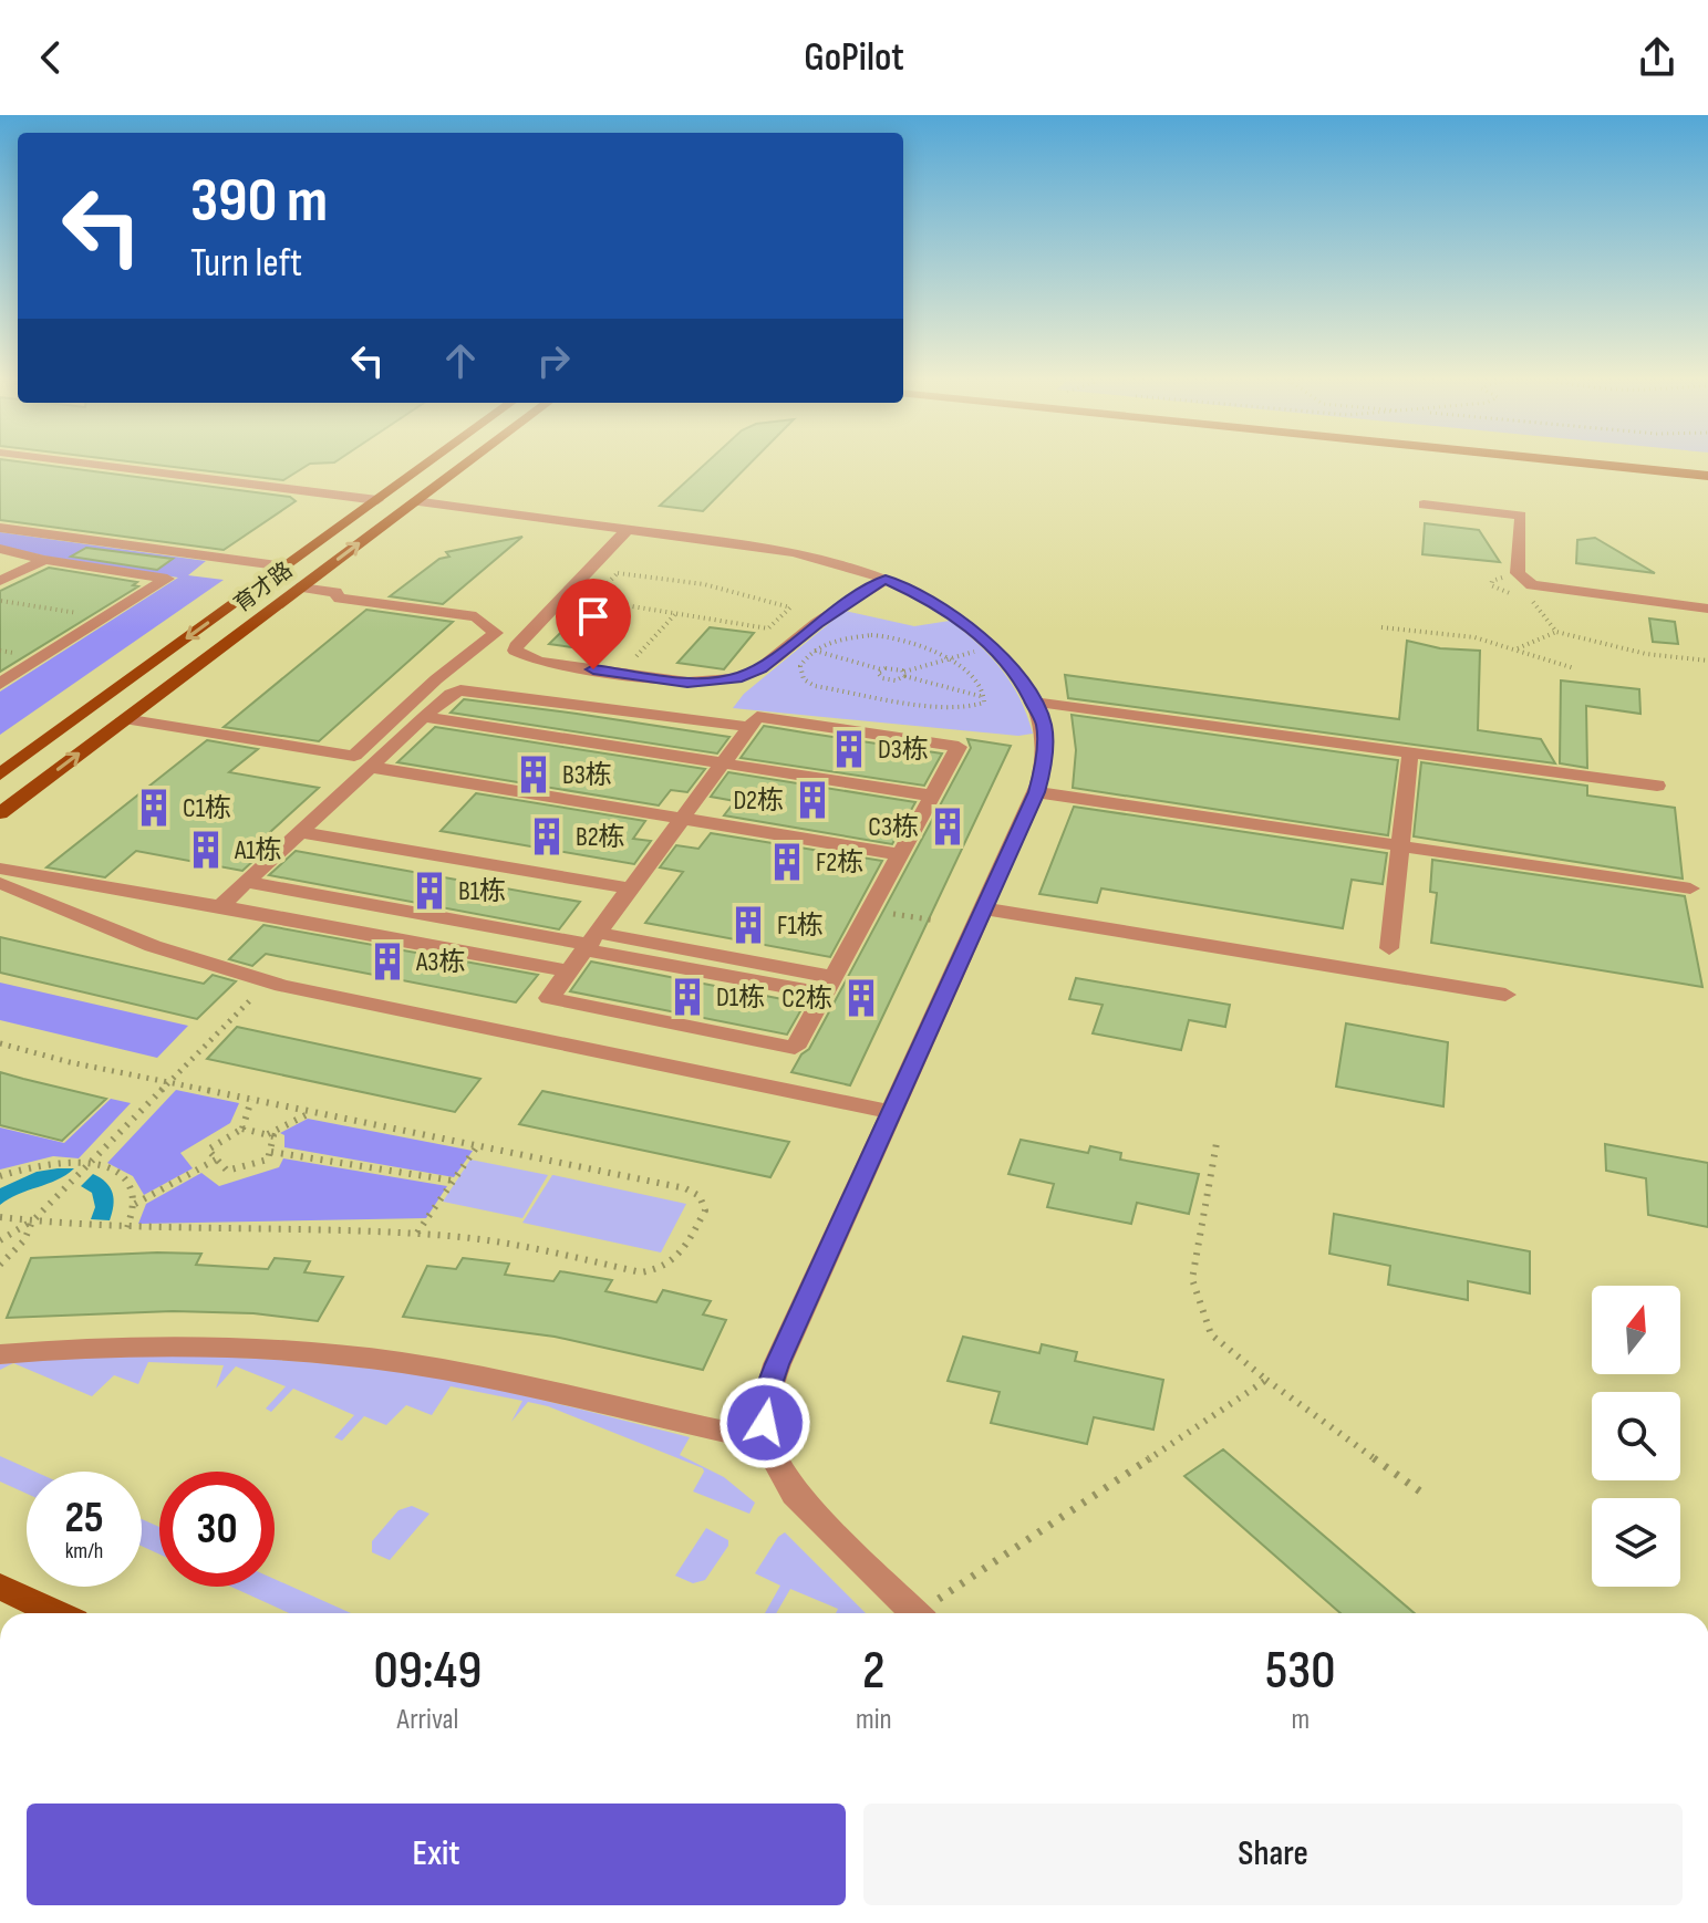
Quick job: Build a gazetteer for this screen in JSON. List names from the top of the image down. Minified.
{"streets":{"main road":["育才路"]},"places":{"building":["D3栋","B3栋","D2栋","C1栋","C3栋","B2栋","A1栋","F2栋","B1栋","F1栋","A3栋","D1栋","C2栋"]},"north":"top","page":{"header":"GoPilot","turn":["390 m","Turn left"],"speed":"25 km/h","limit":"30","eta":["09:49","Arrival","2","min","530","m"],"buttons":["Exit","Share"]}}
